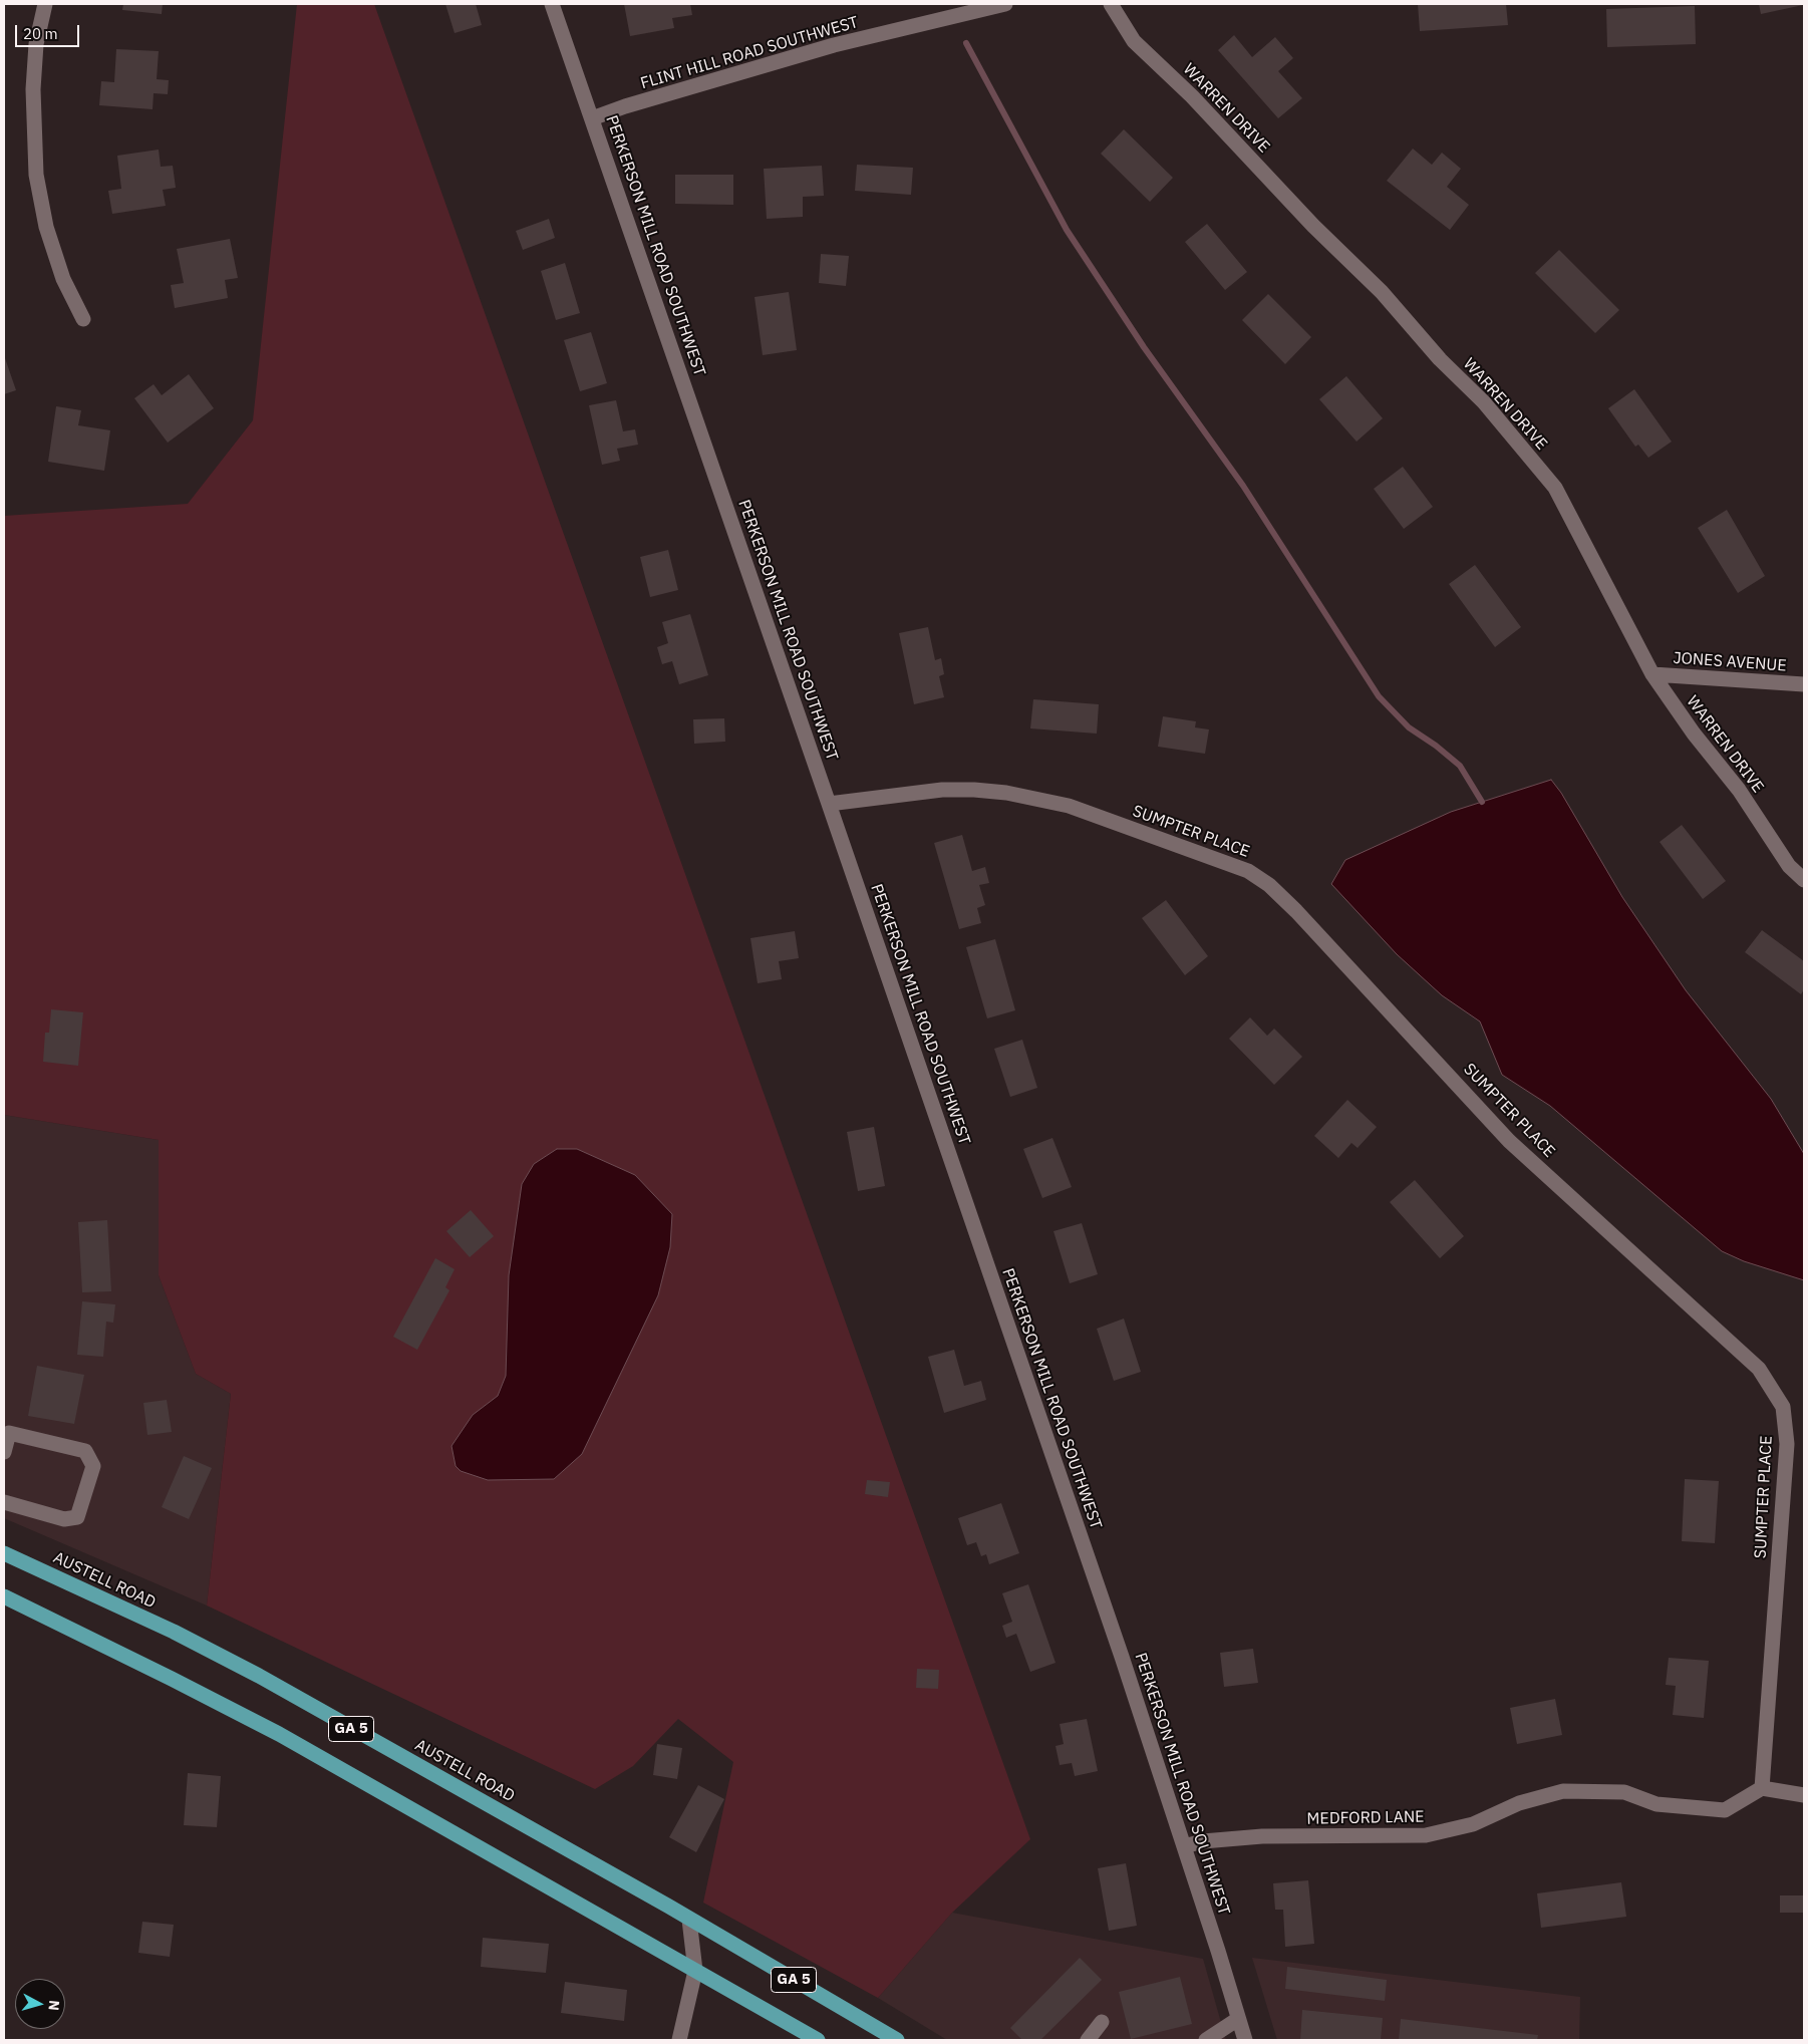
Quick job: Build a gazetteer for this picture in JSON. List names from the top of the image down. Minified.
{"streets":{"main road":["AUSTELL ROAD","GA 5"],"street":["FLINT HILL ROAD SOUTHWEST","WARREN DRIVE","PERKERSON MILL ROAD SOUTHWEST","JONES AVENUE","SUMPTER PLACE","MEDFORD LANE"]},"crossings":[["FLINT HILL ROAD SOUTHWEST","PERKERSON MILL ROAD SOUTHWEST"],["WARREN DRIVE","JONES AVENUE"],["PERKERSON MILL ROAD SOUTHWEST","SUMPTER PLACE"],["PERKERSON MILL ROAD SOUTHWEST","MEDFORD LANE"],["SUMPTER PLACE","MEDFORD LANE"]],"scale_bar":"20 m","north":"right"}
